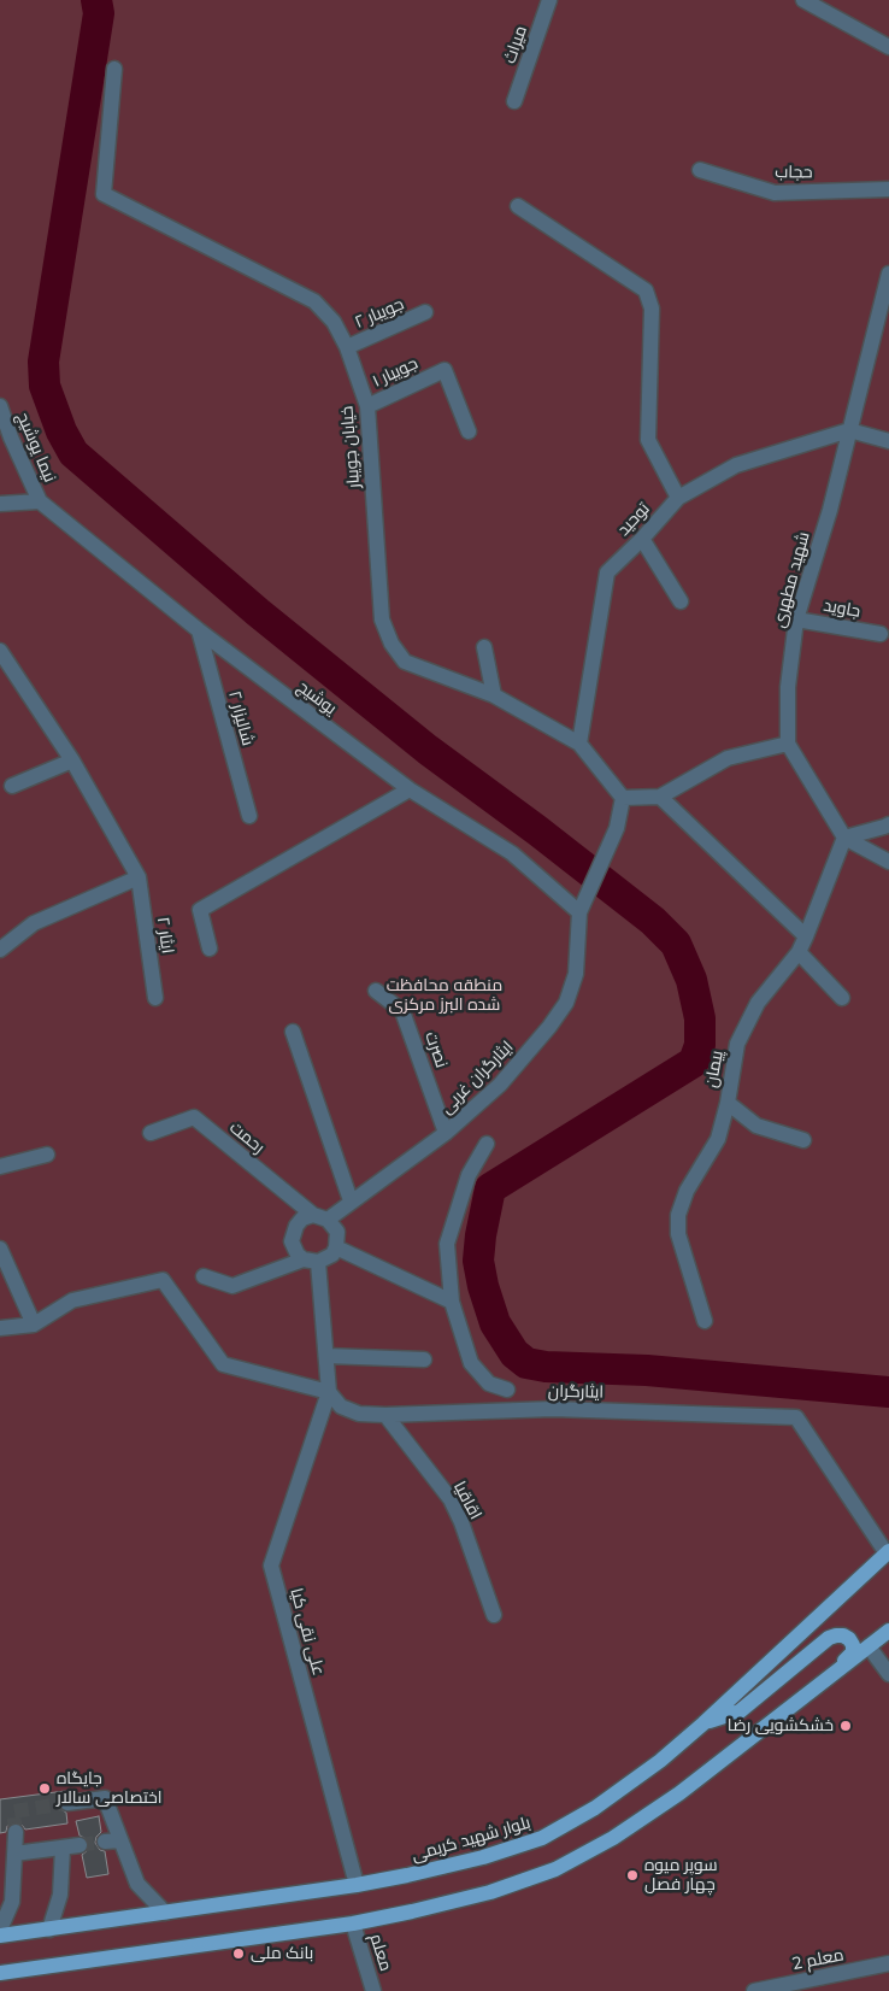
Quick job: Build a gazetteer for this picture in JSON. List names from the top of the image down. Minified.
{"streets":{"main road":["بلوار شهید کریمی"],"street":["میراث","حجاب","جویبار ۲","جویبار ۱","نیما یوشیج","خیابان جویبار","توحید","شهید مطهری","جاوید","یوشیج","شالیزار ۲","ایثار ۲","نصرت","پیمان","ایثارگران غربی","رحمت","ایثارگران","اقاقیا","علی نقی کیا","معلم","معلم 2"]},"crossings":[["جویبار ۲","خیابان جویبار"],["جویبار ۱","خیابان جویبار"],["نیما یوشیج","یوشیج"],["خیابان جویبار","توحید"],["توحید","شهید مطهری"],["شهید مطهری","جاوید"],["یوشیج","شالیزار ۲"],["یوشیج","ایثارگران غربی"],["نصرت","ایثارگران غربی"],["ایثارگران غربی","رحمت"],["ایثارگران","اقاقیا"],["ایثارگران","علی نقی کیا"],["ایثارگران","بلوار شهید کریمی"],["علی نقی کیا","بلوار شهید کریمی"]],"parks":["منطقه محافظت شده البرز مرکزی"],"places":["خشکشویی رضا","جایگاه اختصاصی سالار","سوپر ميوه چهار فصل","بانک ملی"]}
